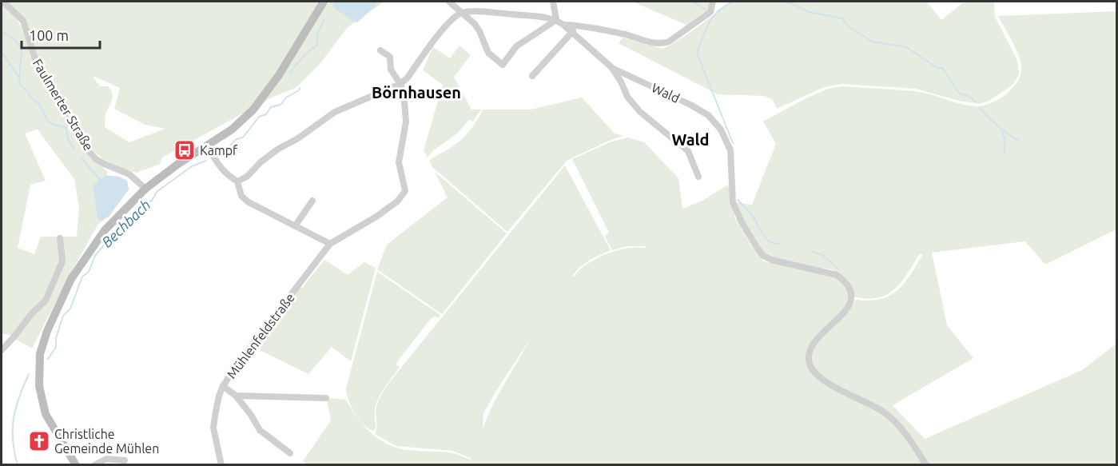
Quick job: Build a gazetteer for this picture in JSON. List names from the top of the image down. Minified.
{"streets":{"street":["Wald","Faulmerter Straße","Mühlenfeldstraße"]},"districts":["Börnhausen","Wald"],"water":["Bechbach"],"places":{"bus stop":["Kampf"],"church":["Christliche Gemeinde Mühlen"]},"scale_bar":"100 m"}
